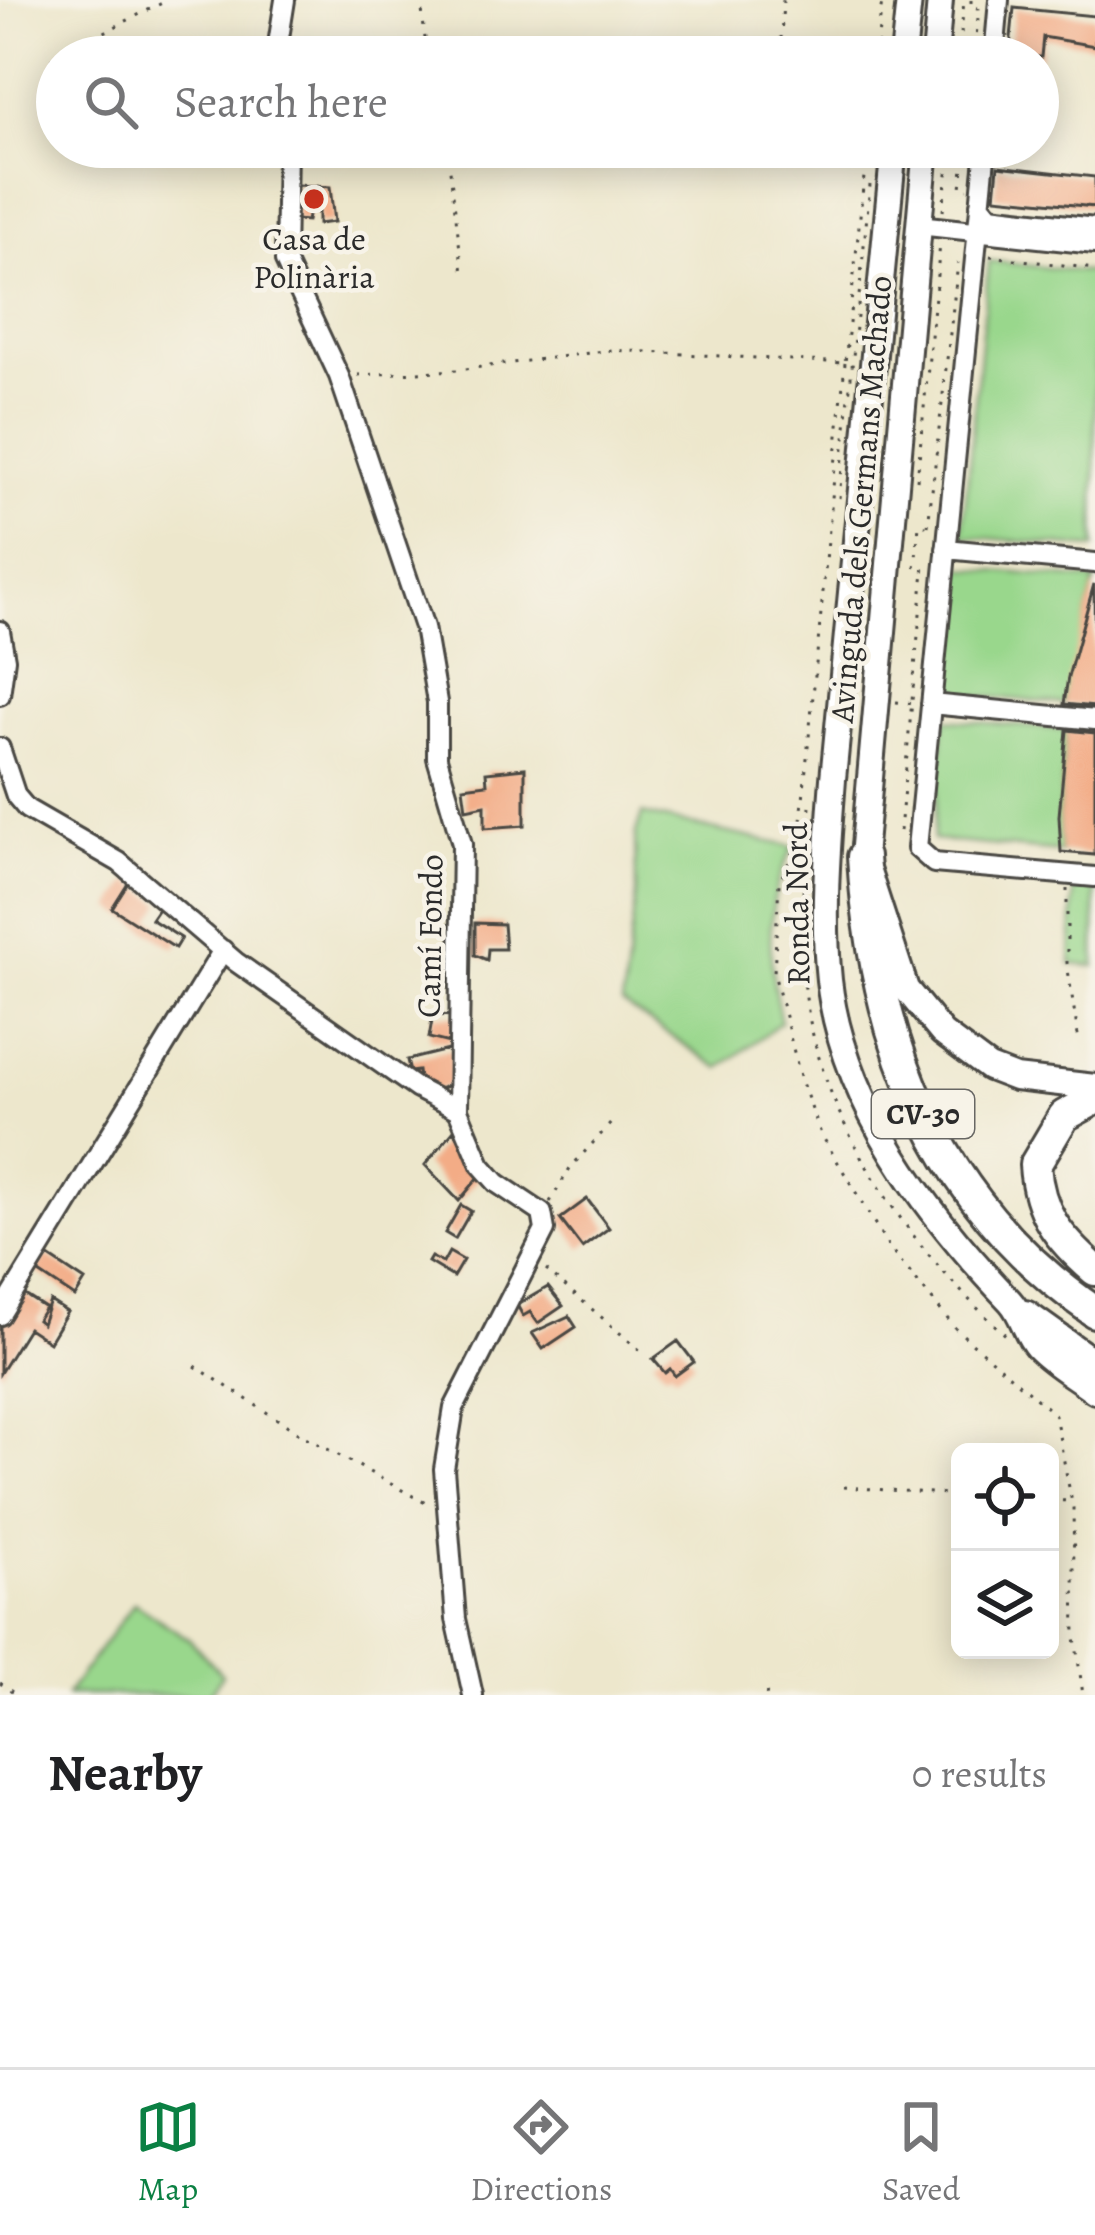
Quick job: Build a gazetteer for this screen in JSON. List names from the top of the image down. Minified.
{"streets":{"highway":["Ronda Nord","CV-30"],"main road":["Avinguda dels Germans Machado"],"street":["Camí Fondo"]},"crossings":[["Avinguda dels Germans Machado","Ronda Nord"]],"places":["Casa de Polinària"],"page":{"search":"Search here","heading":["Nearby","0 results"],"nav":["Map","Directions","Saved"]}}
